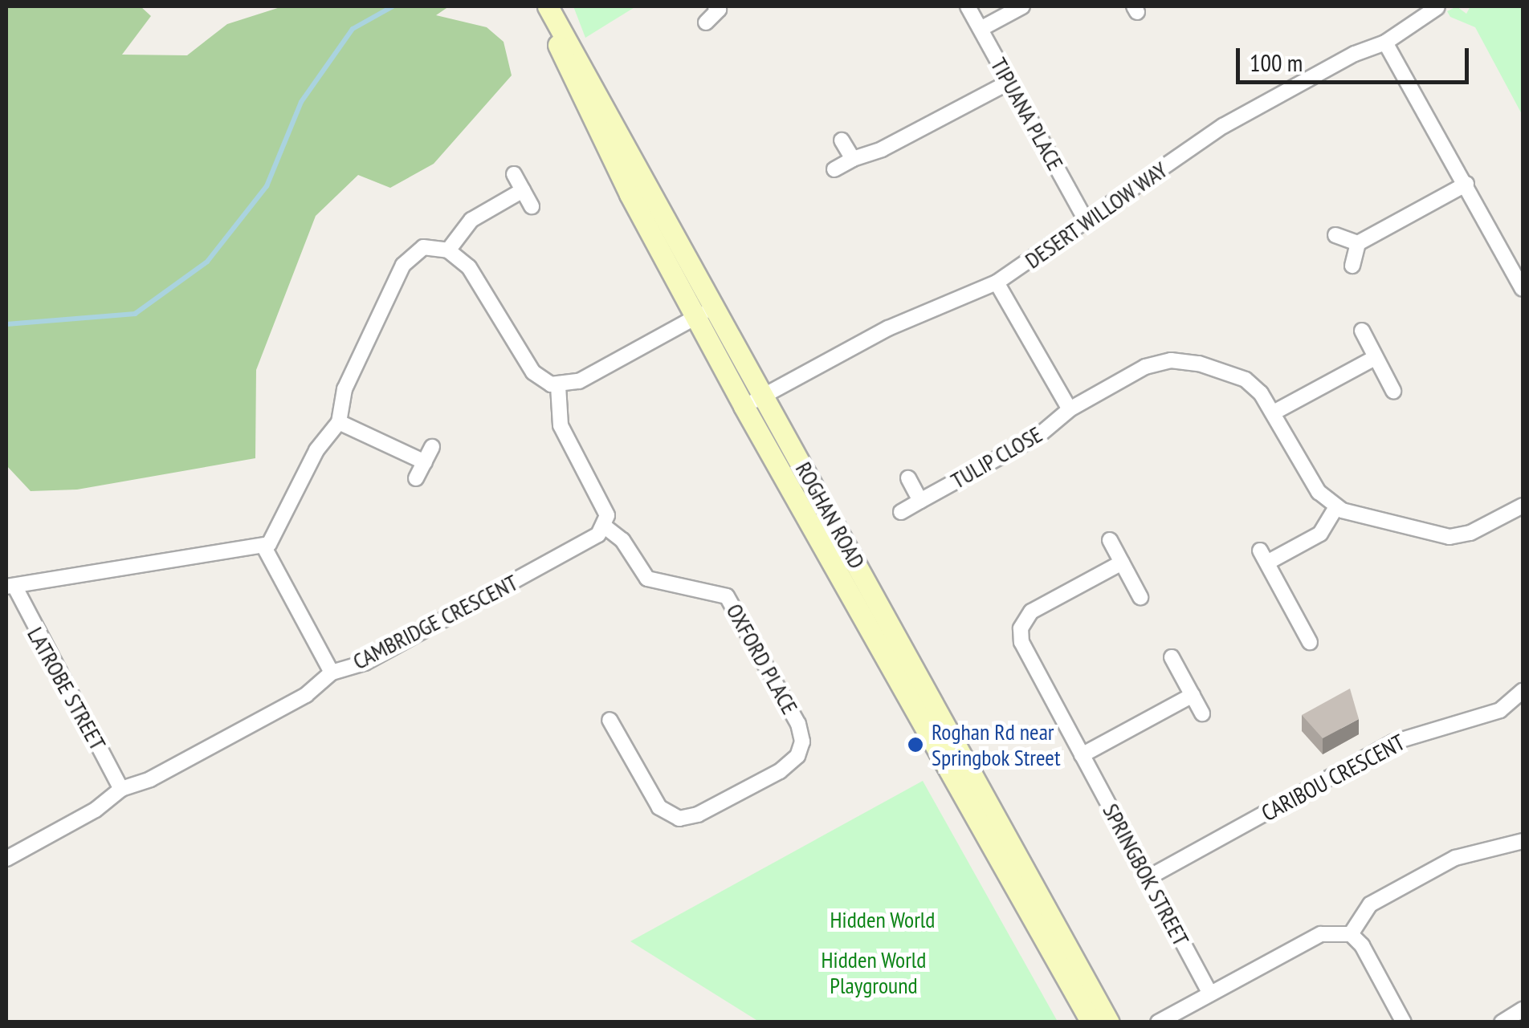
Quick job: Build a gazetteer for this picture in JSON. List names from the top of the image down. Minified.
{"streets":{"main road":["ROGHAN ROAD"],"street":["TIPUANA PLACE","DESERT WILLOW WAY","TULIP CLOSE","CAMBRIDGE CRESCENT","OXFORD PLACE","LATROBE STREET","CARIBOU CRESCENT","SPRINGBOK STREET"]},"crossings":[["TIPUANA PLACE","DESERT WILLOW WAY"],["DESERT WILLOW WAY","ROGHAN ROAD"],["CAMBRIDGE CRESCENT","OXFORD PLACE"],["CAMBRIDGE CRESCENT","LATROBE STREET"],["CARIBOU CRESCENT","SPRINGBOK STREET"]],"parks":["Hidden World","Hidden World Playground"],"places":["Roghan Rd near Springbok Street"],"scale_bar":"100 m"}
